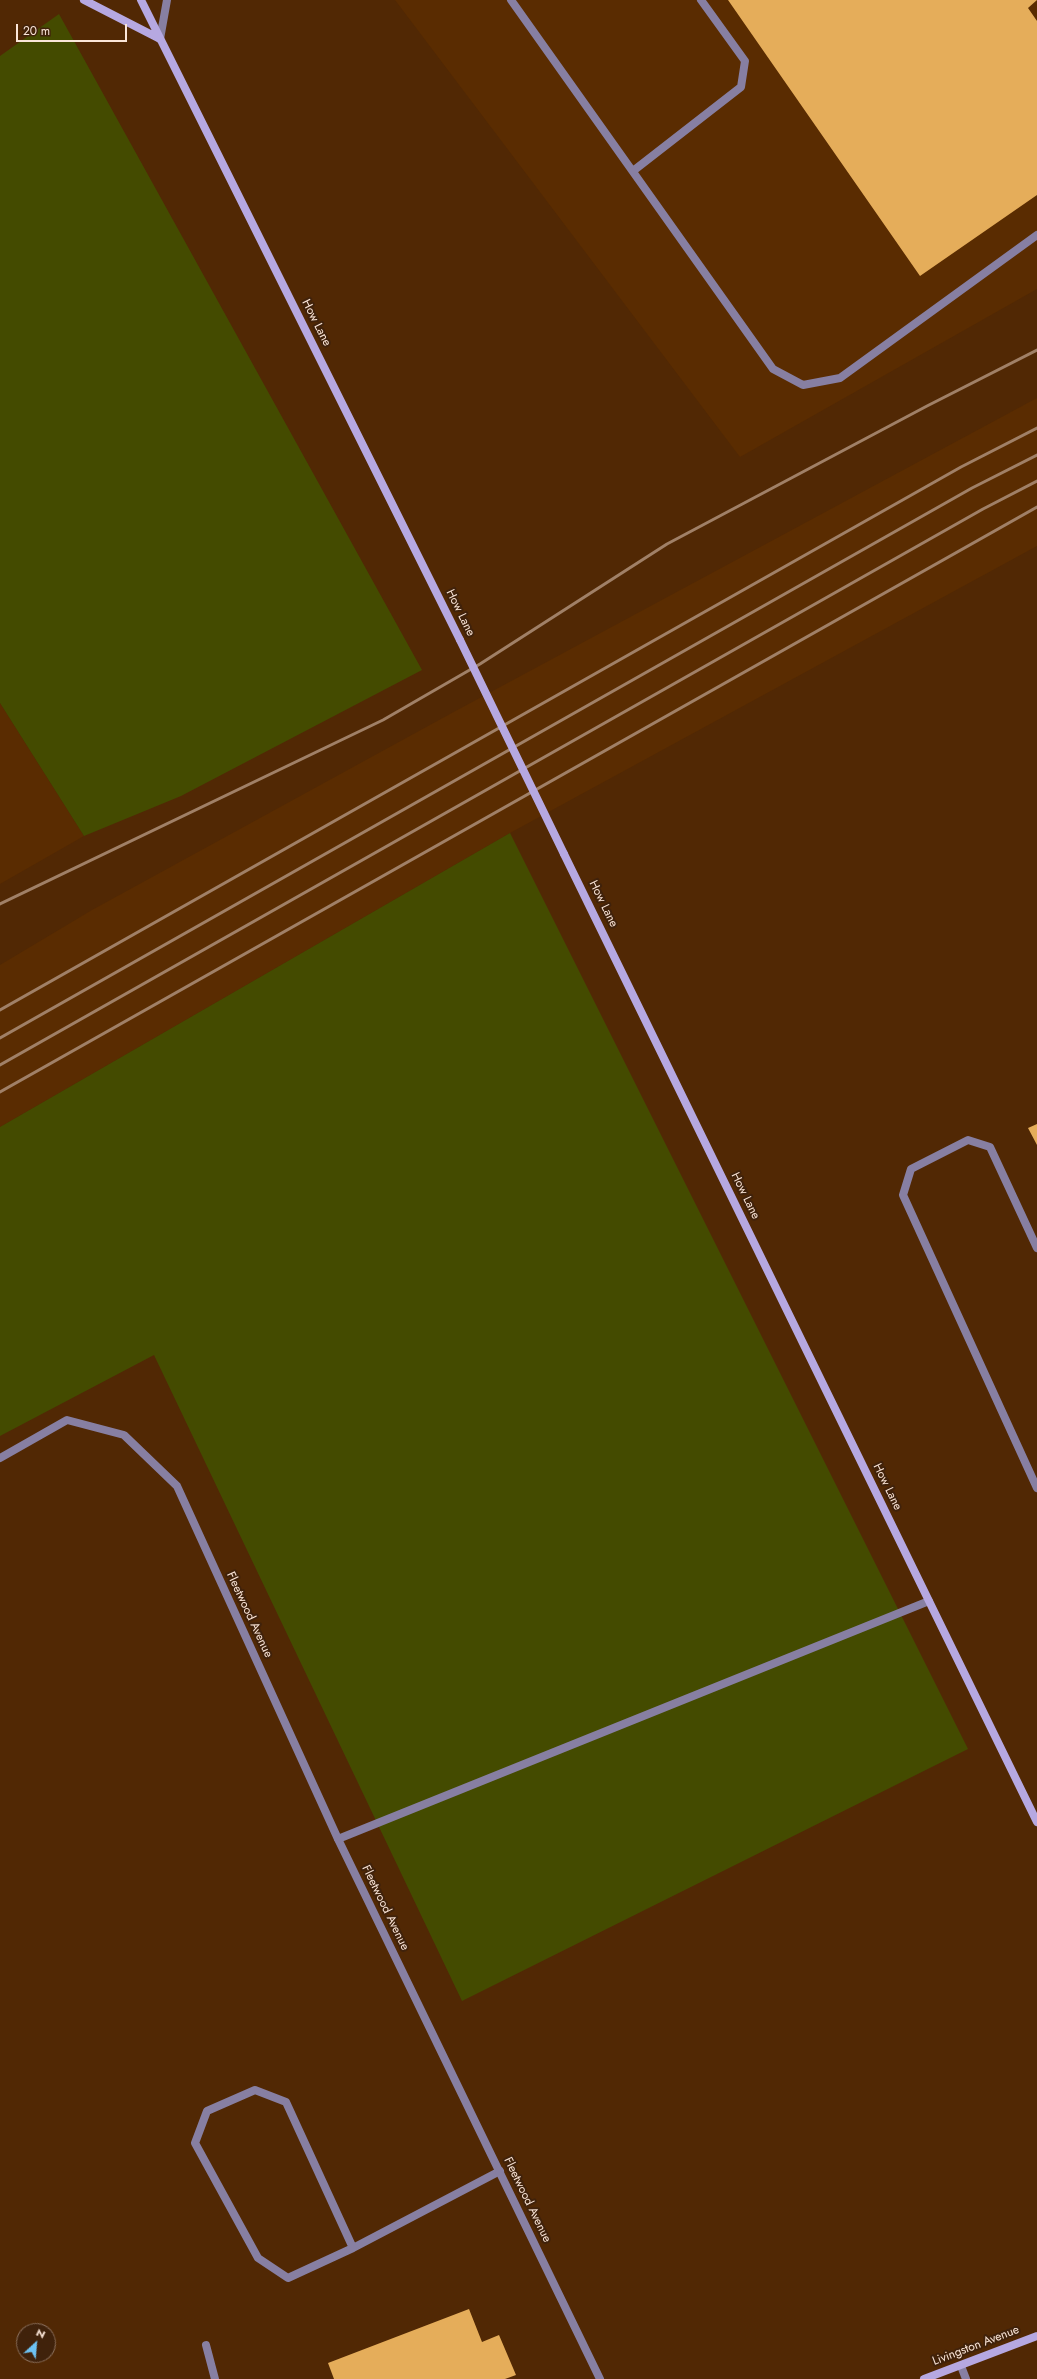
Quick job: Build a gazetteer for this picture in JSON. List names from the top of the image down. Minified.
{"streets":{"main road":["How Lane","Livingston Avenue"],"street":["Fleetwood Avenue"]},"scale_bar":"20 m","north":"top right"}
